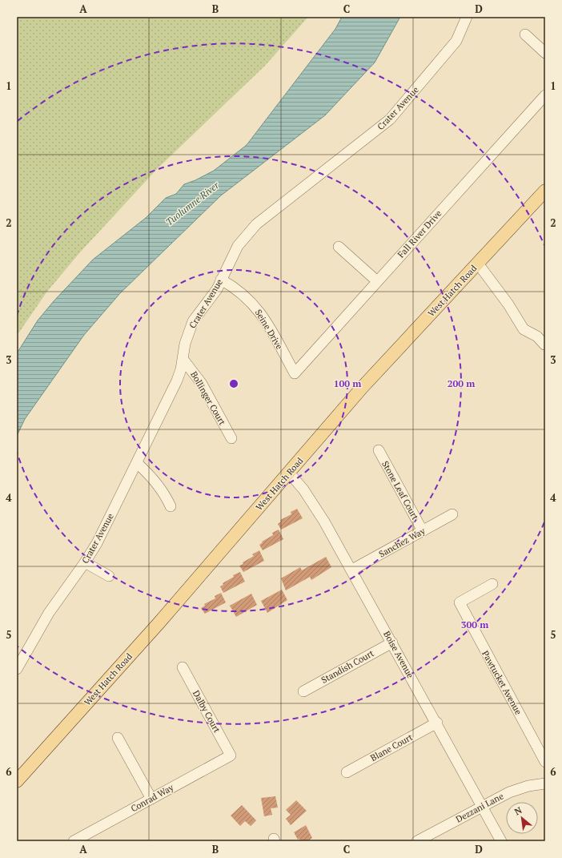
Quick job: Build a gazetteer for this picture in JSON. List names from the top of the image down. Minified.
{"streets":{"main road":["West Hatch Road"],"street":["Crater Avenue","Fall River Drive","Seine Drive","Bollinger Court","Stone Leaf Court","Sanchez Way","Boise Avenue","Standish Court","Pawtucket Avenue","Dalby Court","Blane Court","Conrad Way","Dezzani Lane"]},"crossings":[["Crater Avenue","Seine Drive"],["Crater Avenue","Bollinger Court"],["Fall River Drive","Seine Drive"],["West Hatch Road","Boise Avenue"],["Stone Leaf Court","Sanchez Way"],["Sanchez Way","Boise Avenue"],["Boise Avenue","Standish Court"],["Boise Avenue","Blane Court"],["Boise Avenue","Dezzani Lane"],["Dalby Court","Conrad Way"]],"water":["Tuolumne River"],"north":"top left","grid":{"columns":["A","B","C","D"],"rows":["1","2","3","4","5","6"]},"rings":["100 m","200 m","300 m"]}
